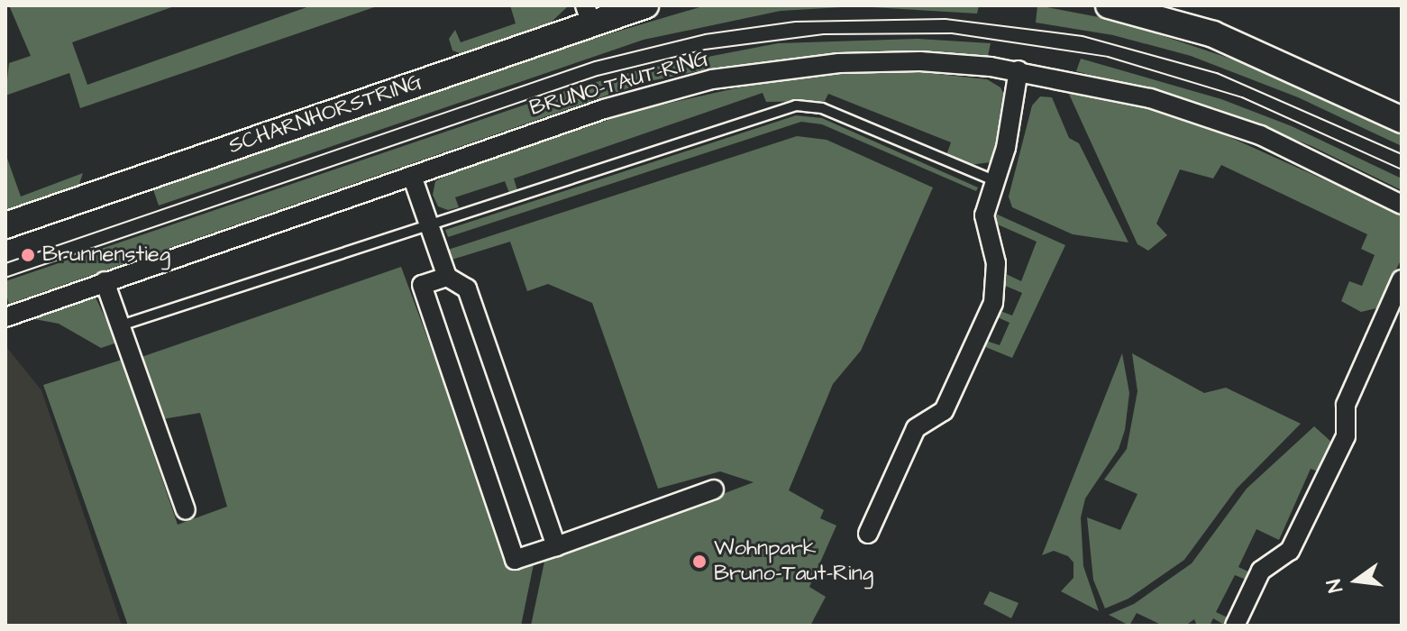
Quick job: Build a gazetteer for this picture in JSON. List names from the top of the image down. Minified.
{"streets":{"street":["BRUNO-TAUT-RING","SCHARNHORSTRING"]},"places":["Brunnenstieg","Wohnpark Bruno-Taut-Ring"],"north":"left"}
